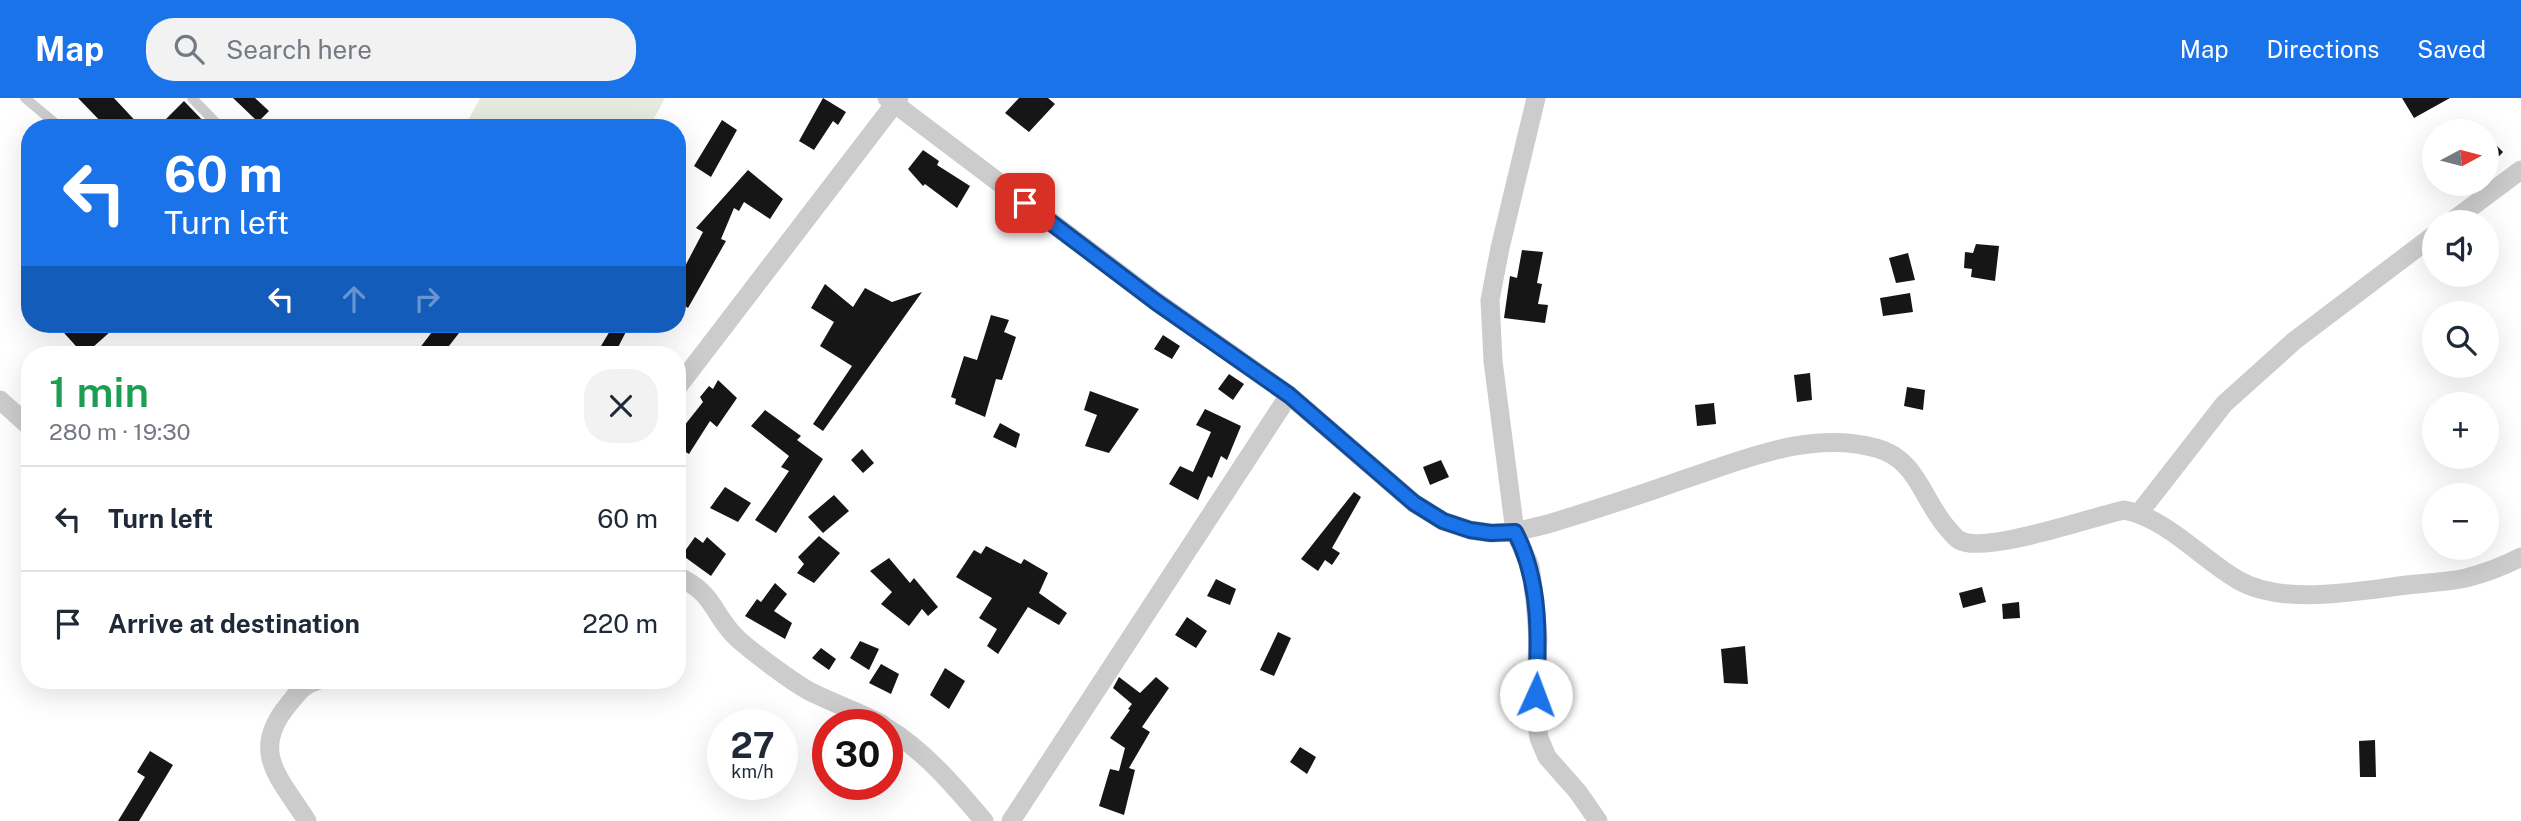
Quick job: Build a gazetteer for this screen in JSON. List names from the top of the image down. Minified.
{"north":"right","page":{"header":"Map","search":"Search here","nav":["Map","Directions","Saved"],"map_buttons":["+","−"],"turn":["60 m","Turn left"],"heading":["1 min","280 m · 19:30"],"list":[{"name":"Turn left","value":"60 m"},{"name":"Arrive at destination","value":"220 m"}],"speed":"27 km/h","limit":"30"}}
